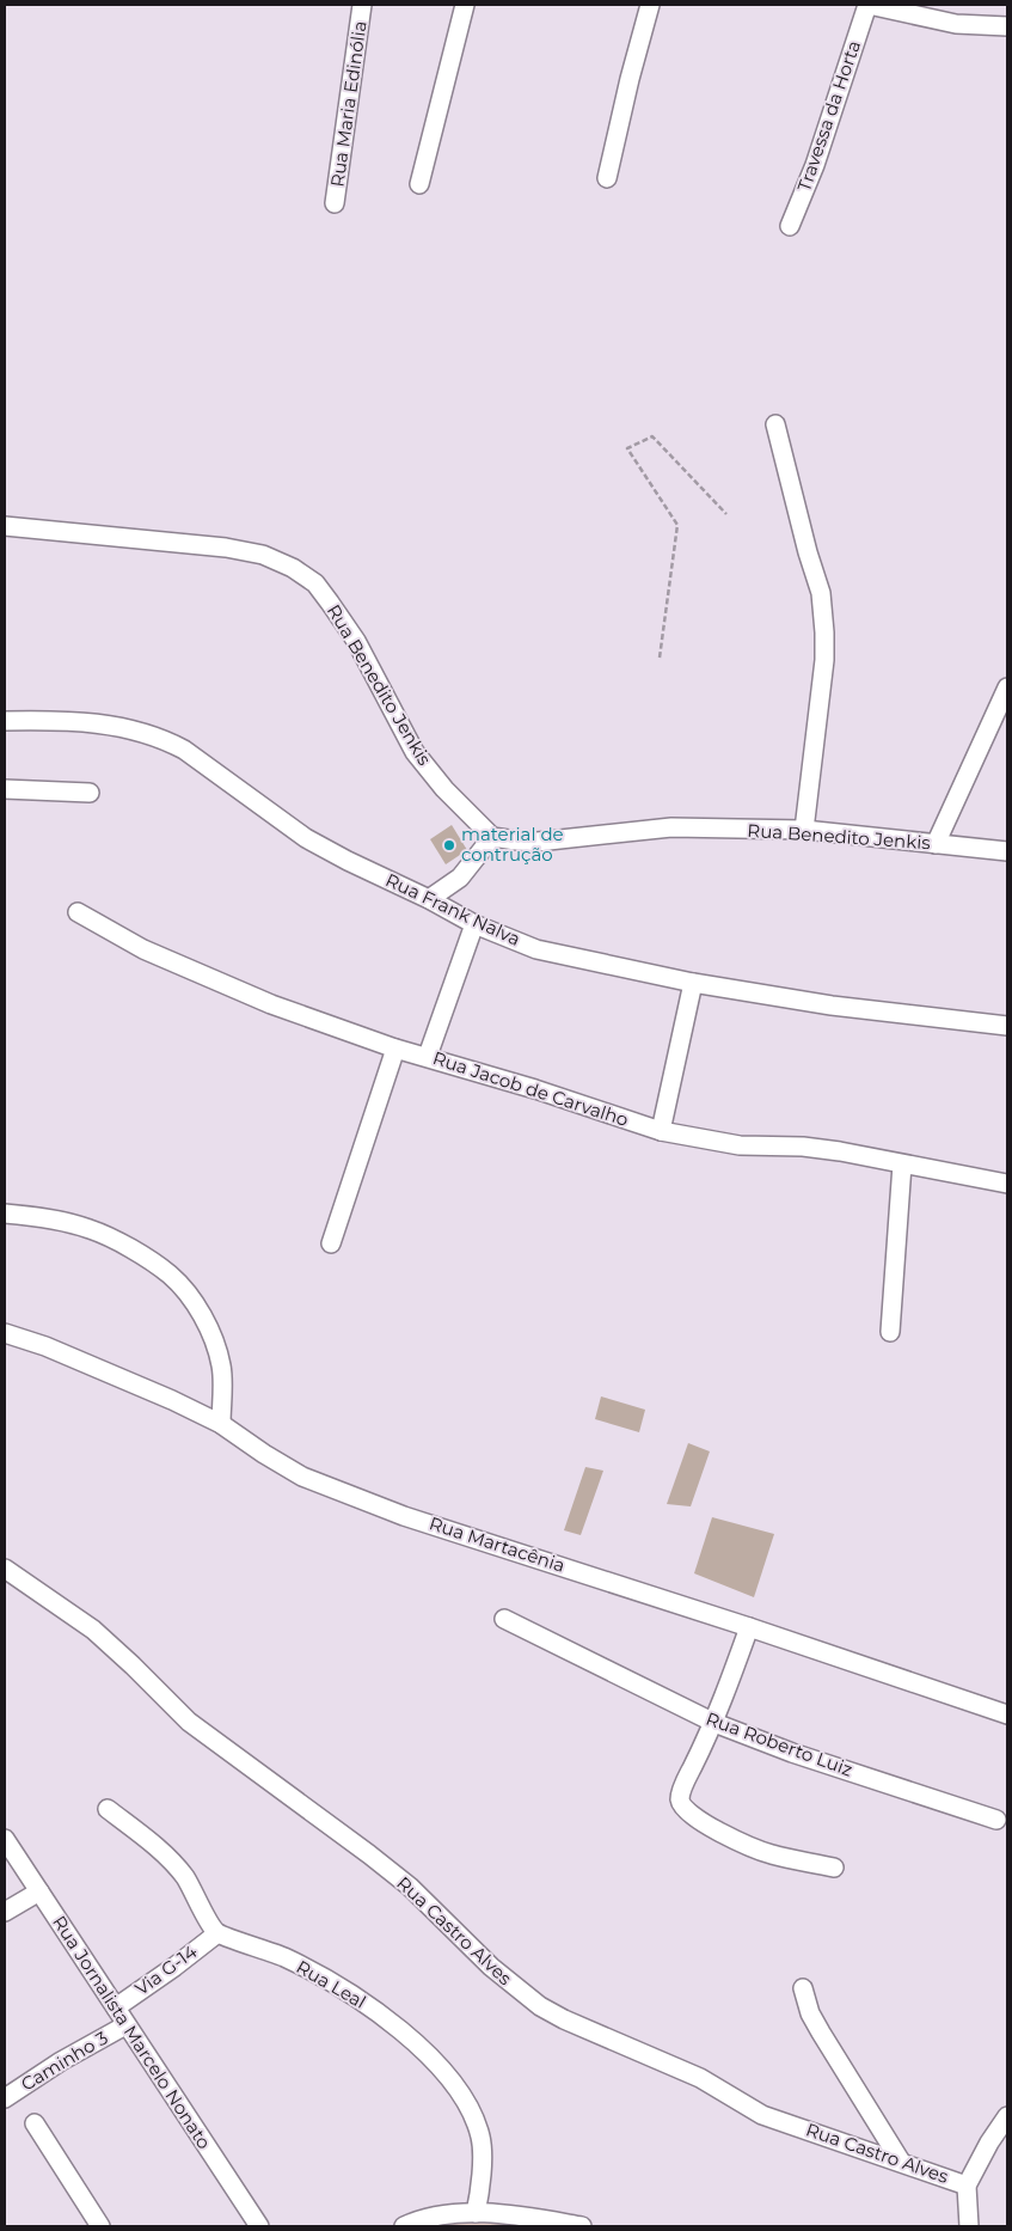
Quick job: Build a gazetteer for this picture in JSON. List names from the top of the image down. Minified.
{"streets":{"street":["Rua Maria Edinólia","Travessa da Horta","Rua Benedito Jenkis","Rua Frank Nalva","Rua Jacob de Carvalho","Rua Martacênia","Rua Roberto Luiz","Rua Castro Alves","Via G-14","Rua Leal","Rua Jornalista Marcelo Nonato","Caminho 3"]},"crossings":[["Via G-14","Rua Leal"],["Via G-14","Rua Jornalista Marcelo Nonato"],["Rua Jornalista Marcelo Nonato","Caminho 3"]],"places":["material de contrução"]}
